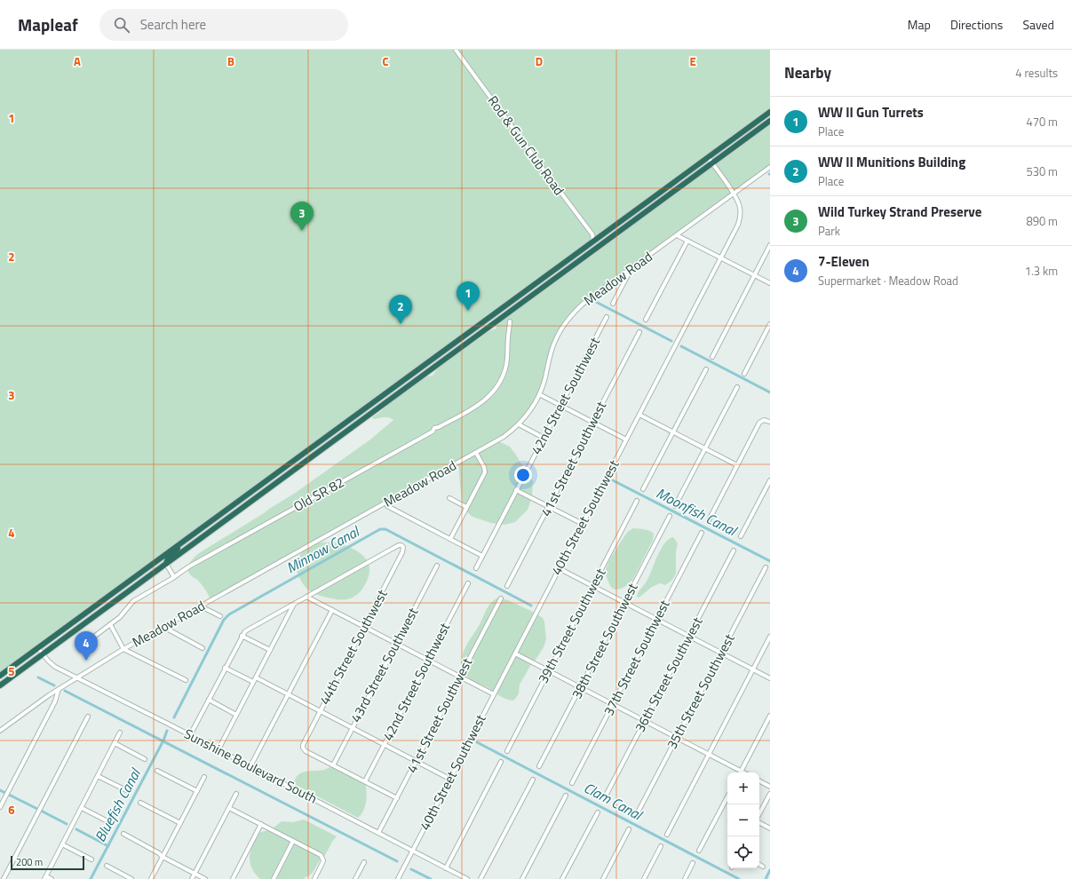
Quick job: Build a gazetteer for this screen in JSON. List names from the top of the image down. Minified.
{"streets":{"street":["Rod & Gun Club Road","Meadow Road","42nd Street Southwest","41st Street Southwest","Old SR 82","40th Street Southwest","39th Street Southwest","38th Street Southwest","44th Street Southwest","37th Street Southwest","43rd Street Southwest","36th Street Southwest","35th Street Southwest","Sunshine Boulevard South"]},"crossings":[["Meadow Road","40th Street Southwest"],["Meadow Road","Sunshine Boulevard South"],["41st Street Southwest","Sunshine Boulevard South"],["40th Street Southwest","Sunshine Boulevard South"],["44th Street Southwest","43rd Street Southwest"]],"water":["Moonfish Canal","Minnow Canal","Clam Canal","Bluefish Canal"],"scale_bar":"200 m","page":{"header":"Mapleaf","search":"Search here","nav":["Map","Directions","Saved"],"heading":["Nearby","4 results"],"list":[{"mark":"1","name":"WW II Gun Turrets","note":"Place","value":"470 m"},{"mark":"2","name":"WW II Munitions Building","note":"Place","value":"530 m"},{"mark":"3","name":"Wild Turkey Strand Preserve","note":"Park","value":"890 m"},{"mark":"4","name":"7-Eleven","note":"Supermarket · Meadow Road","value":"1.3 km"}],"pins":["3","1","2","4"],"map_buttons":["+","−"],"scale":"200 m"},"grid":{"columns":["A","B","C","D","E"],"rows":["1","2","3","4","5","6"]}}
